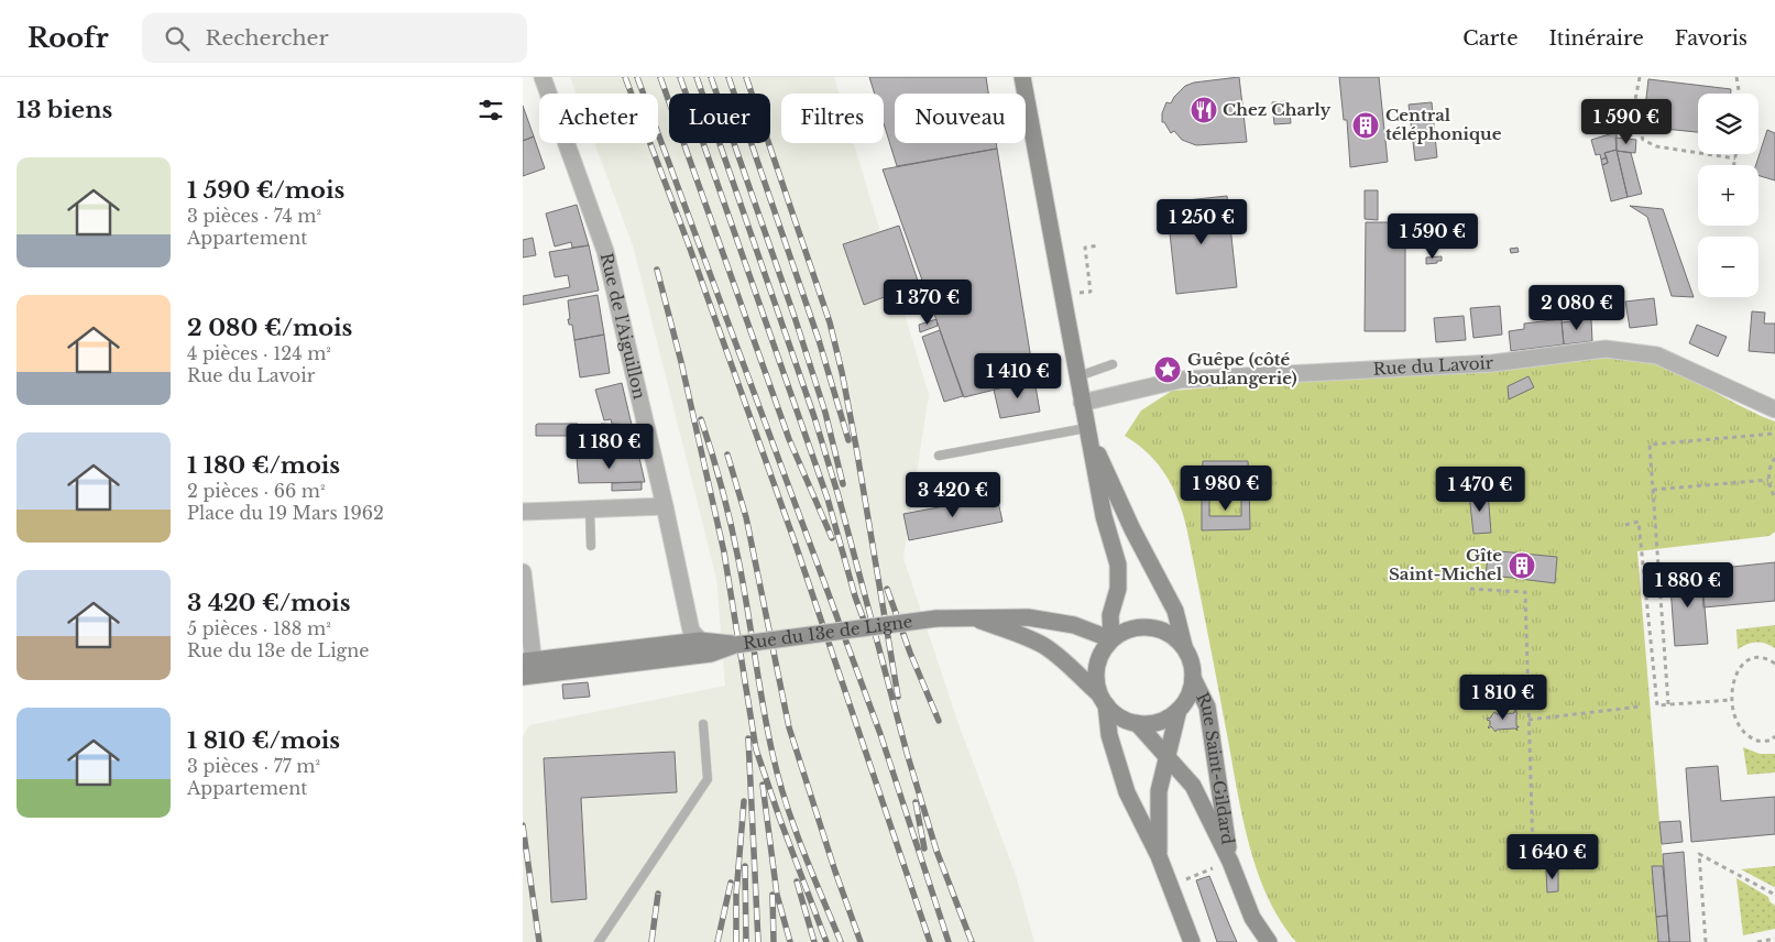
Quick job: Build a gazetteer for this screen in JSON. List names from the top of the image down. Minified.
{"streets":{"main road":["Rue du 13e de Ligne","Rue Saint-Gildard"],"street":["Rue de l'Aiguillon","Rue du Lavoir"]},"crossings":[["Rue de l'Aiguillon","Rue du 13e de Ligne"],["Rue du 13e de Ligne","Rue Saint-Gildard"]],"places":{"restaurant":["Chez Charly"],"building":["Central téléphonique","Gîte Saint-Michel"],"place":["Guêpe (côté boulangerie)"]},"page":{"header":"Roofr","search":"Rechercher","nav":["Carte","Itinéraire","Favoris"],"heading":"13 biens","map_buttons":["+","−"],"chip":["Acheter","Louer","Filtres","Nouveau"],"price":["1 590 €","1 250 €","1 590 €","1 370 €","2 080 €","1 410 €","1 180 €","1 980 €","1 470 €","3 420 €","1 880 €","1 810 €","1 640 €"],"list":[{"name":"1 590 €/mois","note":"3 pièces · 74 m² · Appartement"},{"name":"2 080 €/mois","note":"4 pièces · 124 m² · Rue du Lavoir"},{"name":"1 180 €/mois","note":"2 pièces · 66 m² · Place du 19 Mars 1962"},{"name":"3 420 €/mois","note":"5 pièces · 188 m² · Rue du 13e de Ligne"},{"name":"1 810 €/mois","note":"3 pièces · 77 m² · Appartement"}]}}
